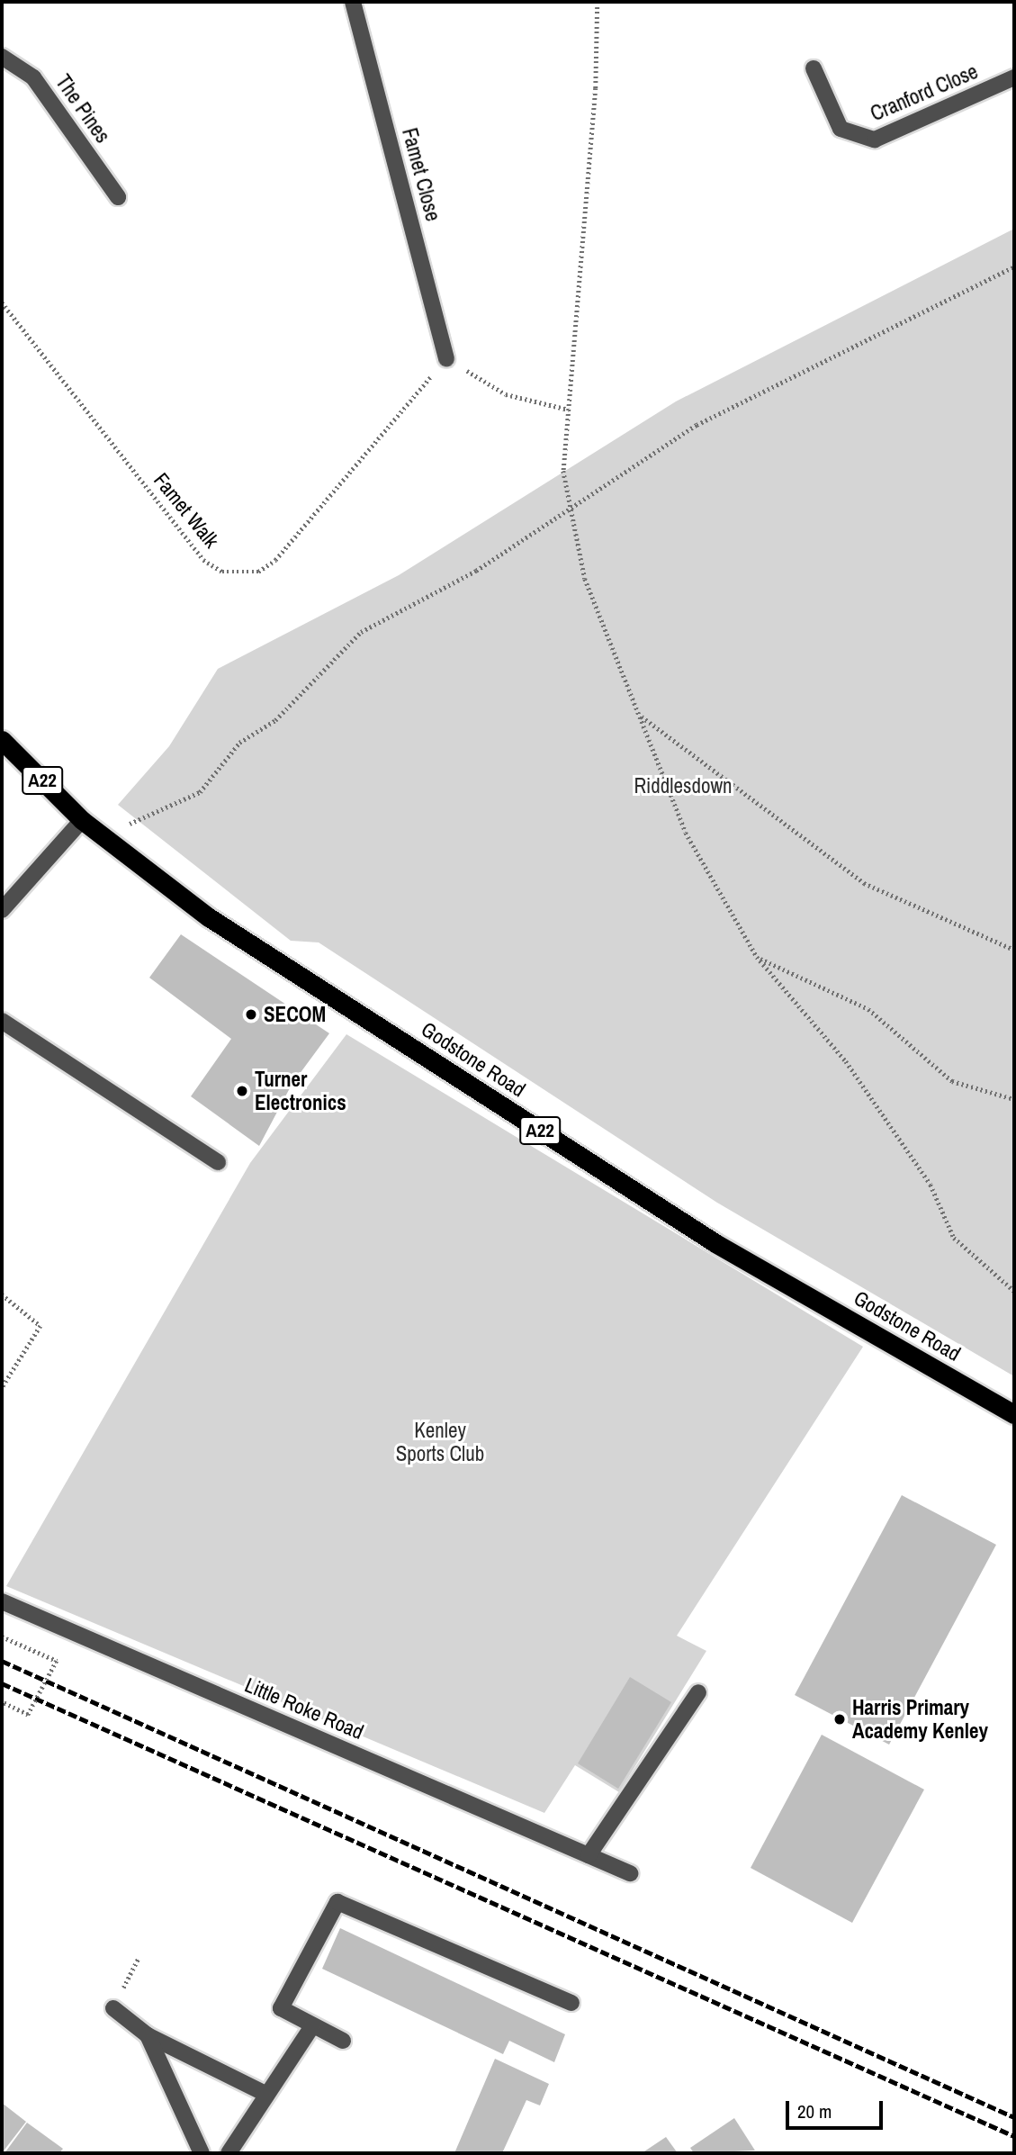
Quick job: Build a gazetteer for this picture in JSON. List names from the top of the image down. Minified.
{"streets":{"highway":["A22","Godstone Road"],"street":["Cranford Close","The Pines","Famet Close","Little Roke Road"],"path":["Famet Walk"]},"crossings":[["Famet Close","Famet Walk"]],"parks":["Riddlesdown","Kenley Sports Club"],"places":["SECOM","Turner Electronics","Harris Primary Academy Kenley"],"scale_bar":"20 m"}
